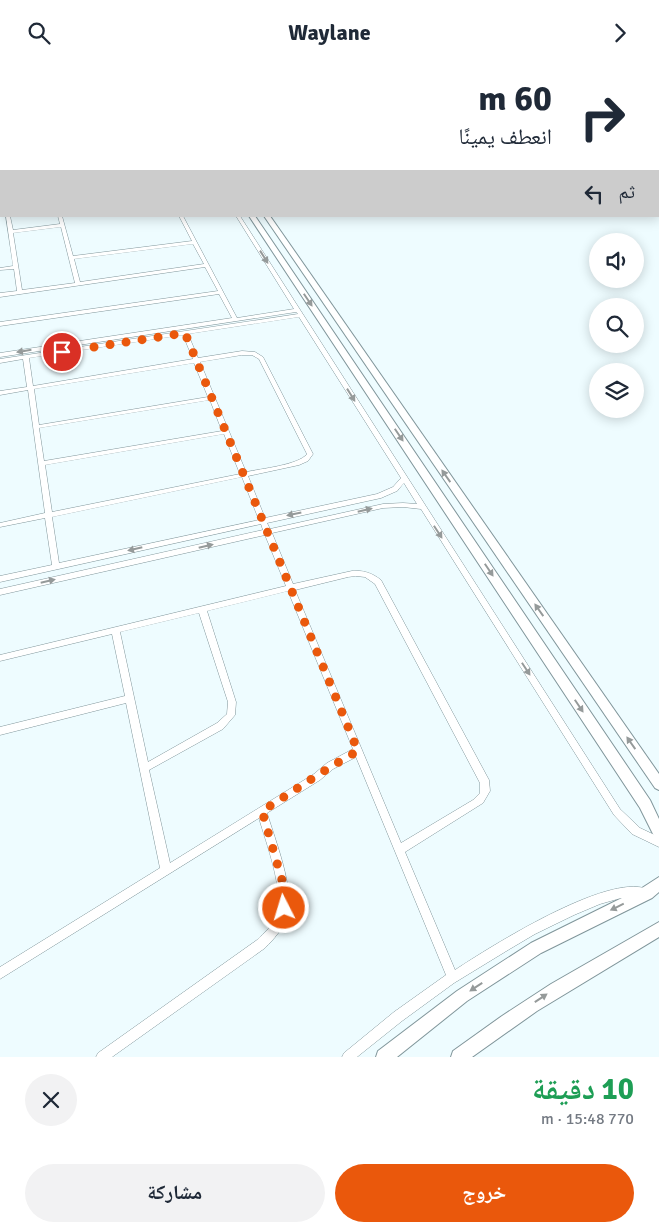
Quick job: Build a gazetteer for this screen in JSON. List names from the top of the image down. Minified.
{"page":{"header":"Waylane","turn":["60 m","انعطف يمينًا"],"then":"ثم","heading":["10 دقيقة","770 m · 15:48"],"buttons":["خروج","مشاركة"]}}
